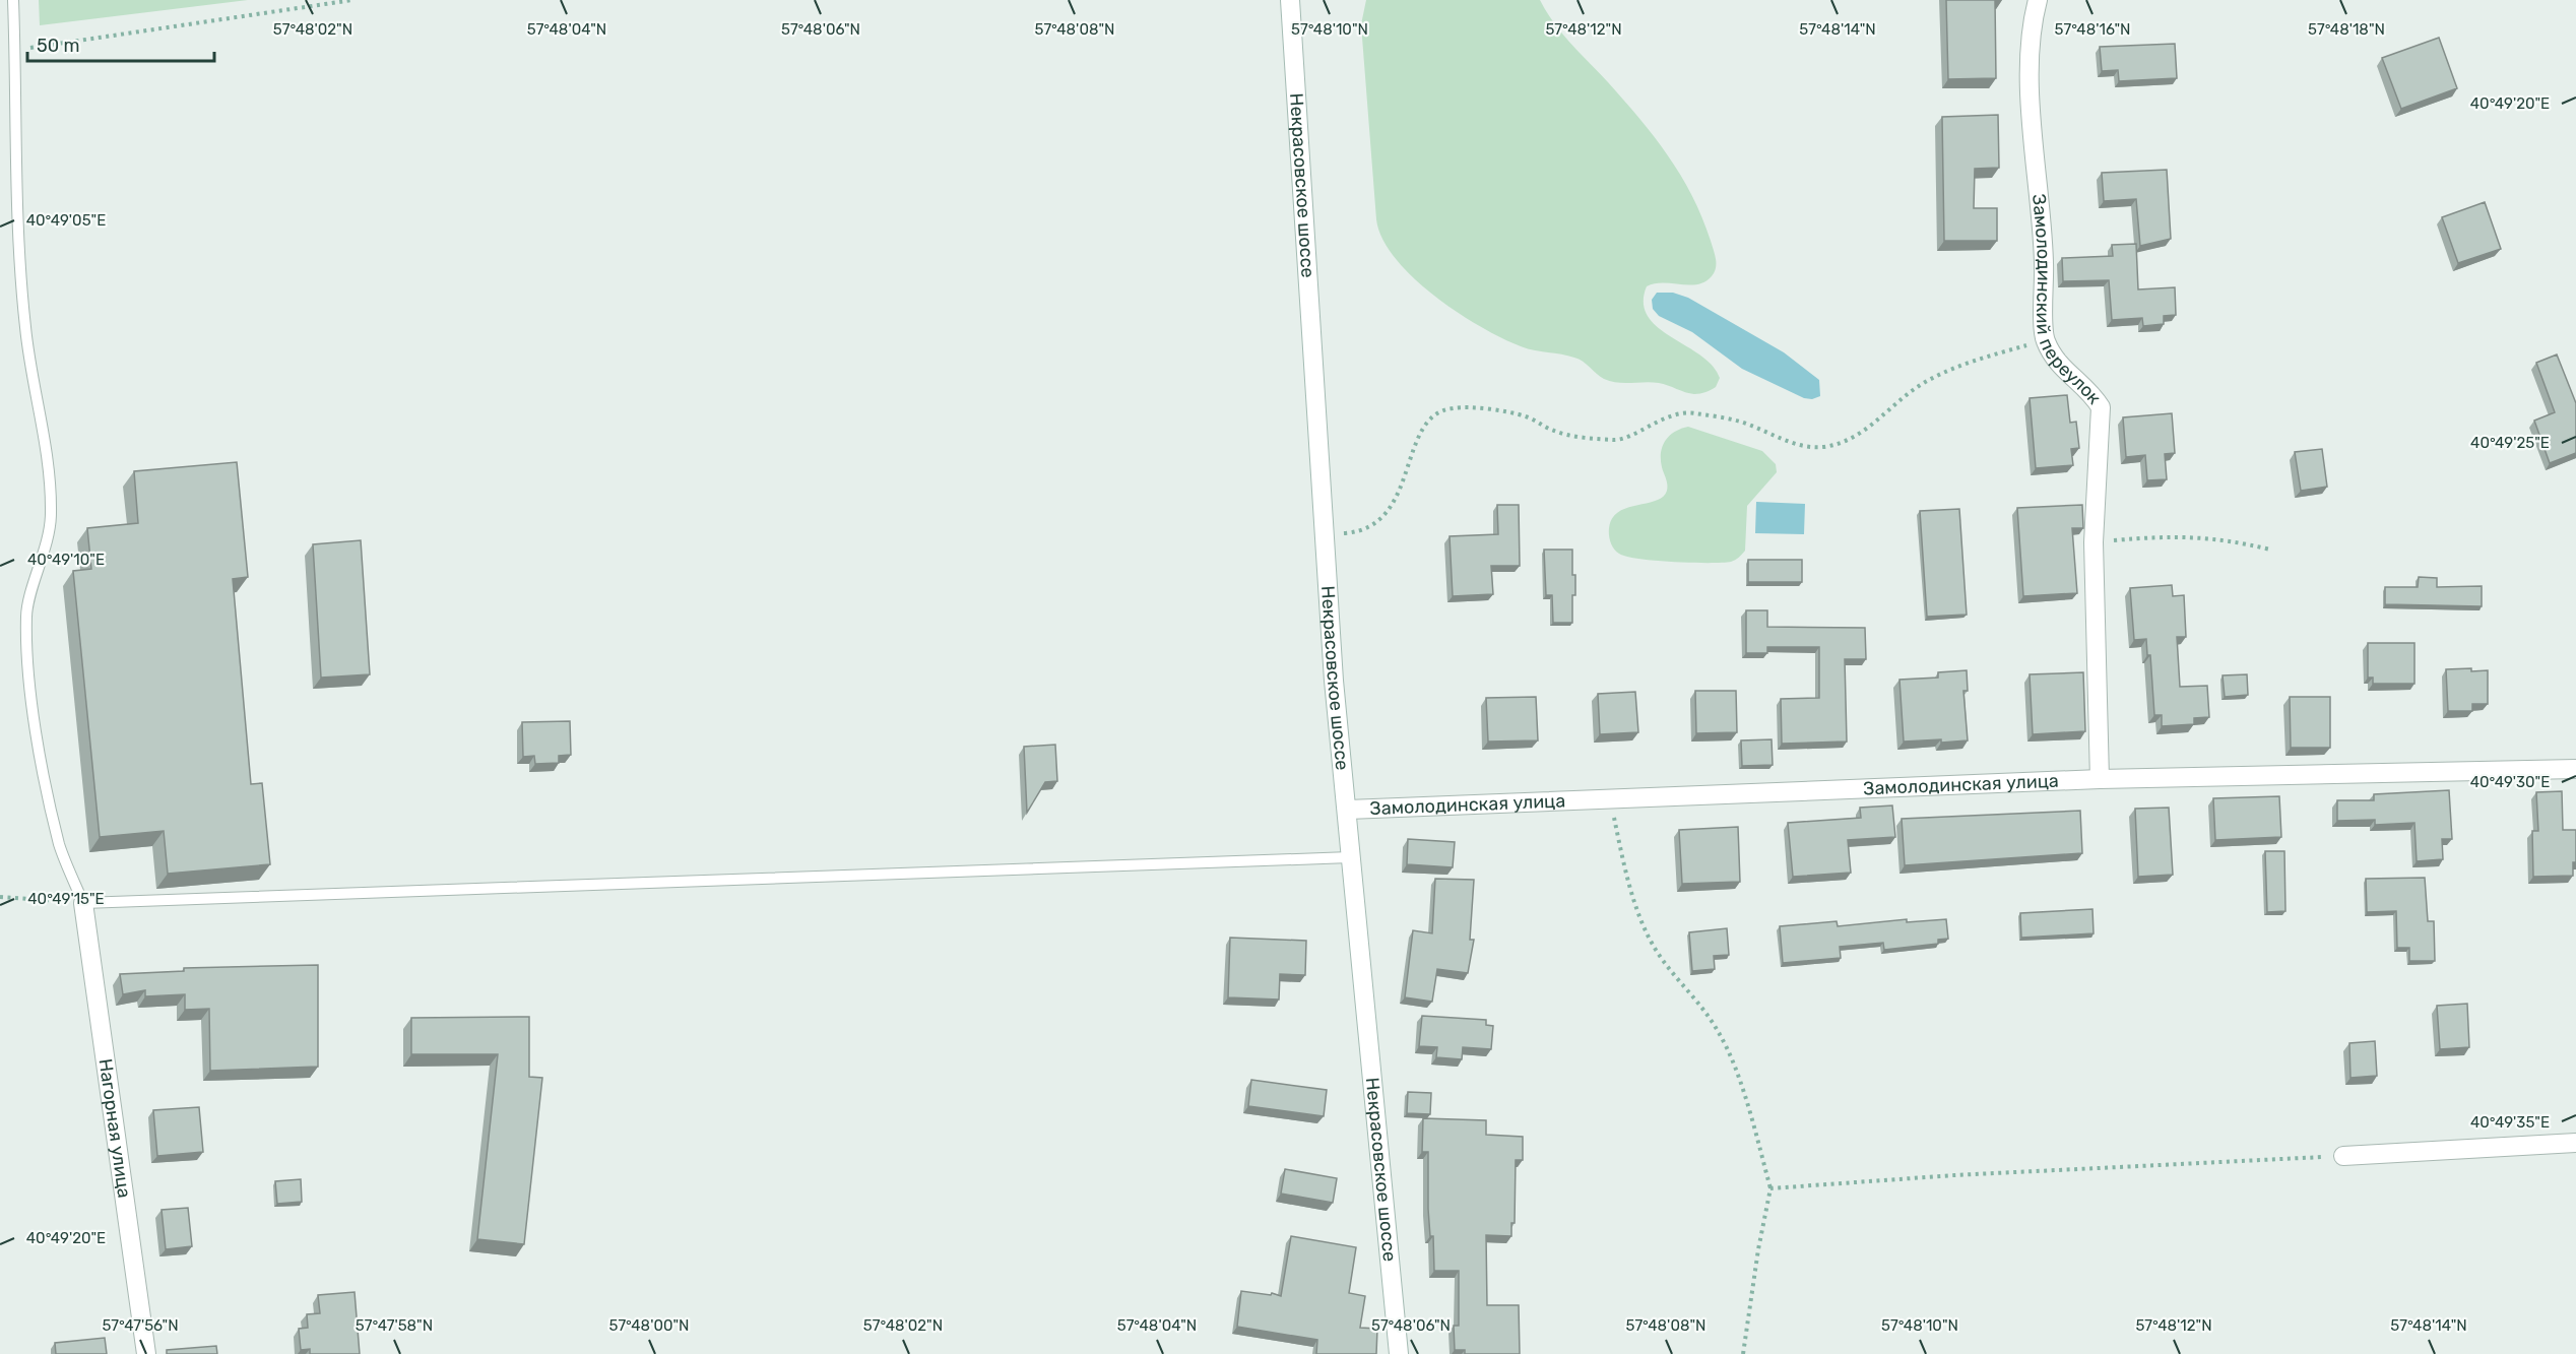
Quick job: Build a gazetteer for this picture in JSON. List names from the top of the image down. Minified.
{"streets":{"street":["Некрасовское шоссе","Замолодинский переулок","Замолодинская улица","Нагорная улица"]},"crossings":[["Некрасовское шоссе","Замолодинская улица"],["Замолодинский переулок","Замолодинская улица"]],"scale_bar":"50 m","coordinates":["57°48'02\"N","57°48'04\"N","57°48'06\"N","57°48'08\"N","57°48'10\"N","57°48'12\"N","57°48'14\"N","57°48'16\"N","57°48'18\"N","40°49'20\"E","40°49'05\"E","40°49'25\"E","40°49'10\"E","40°49'30\"E","40°49'15\"E","40°49'35\"E","57°47'56\"N","57°47'58\"N","57°48'00\"N"]}
